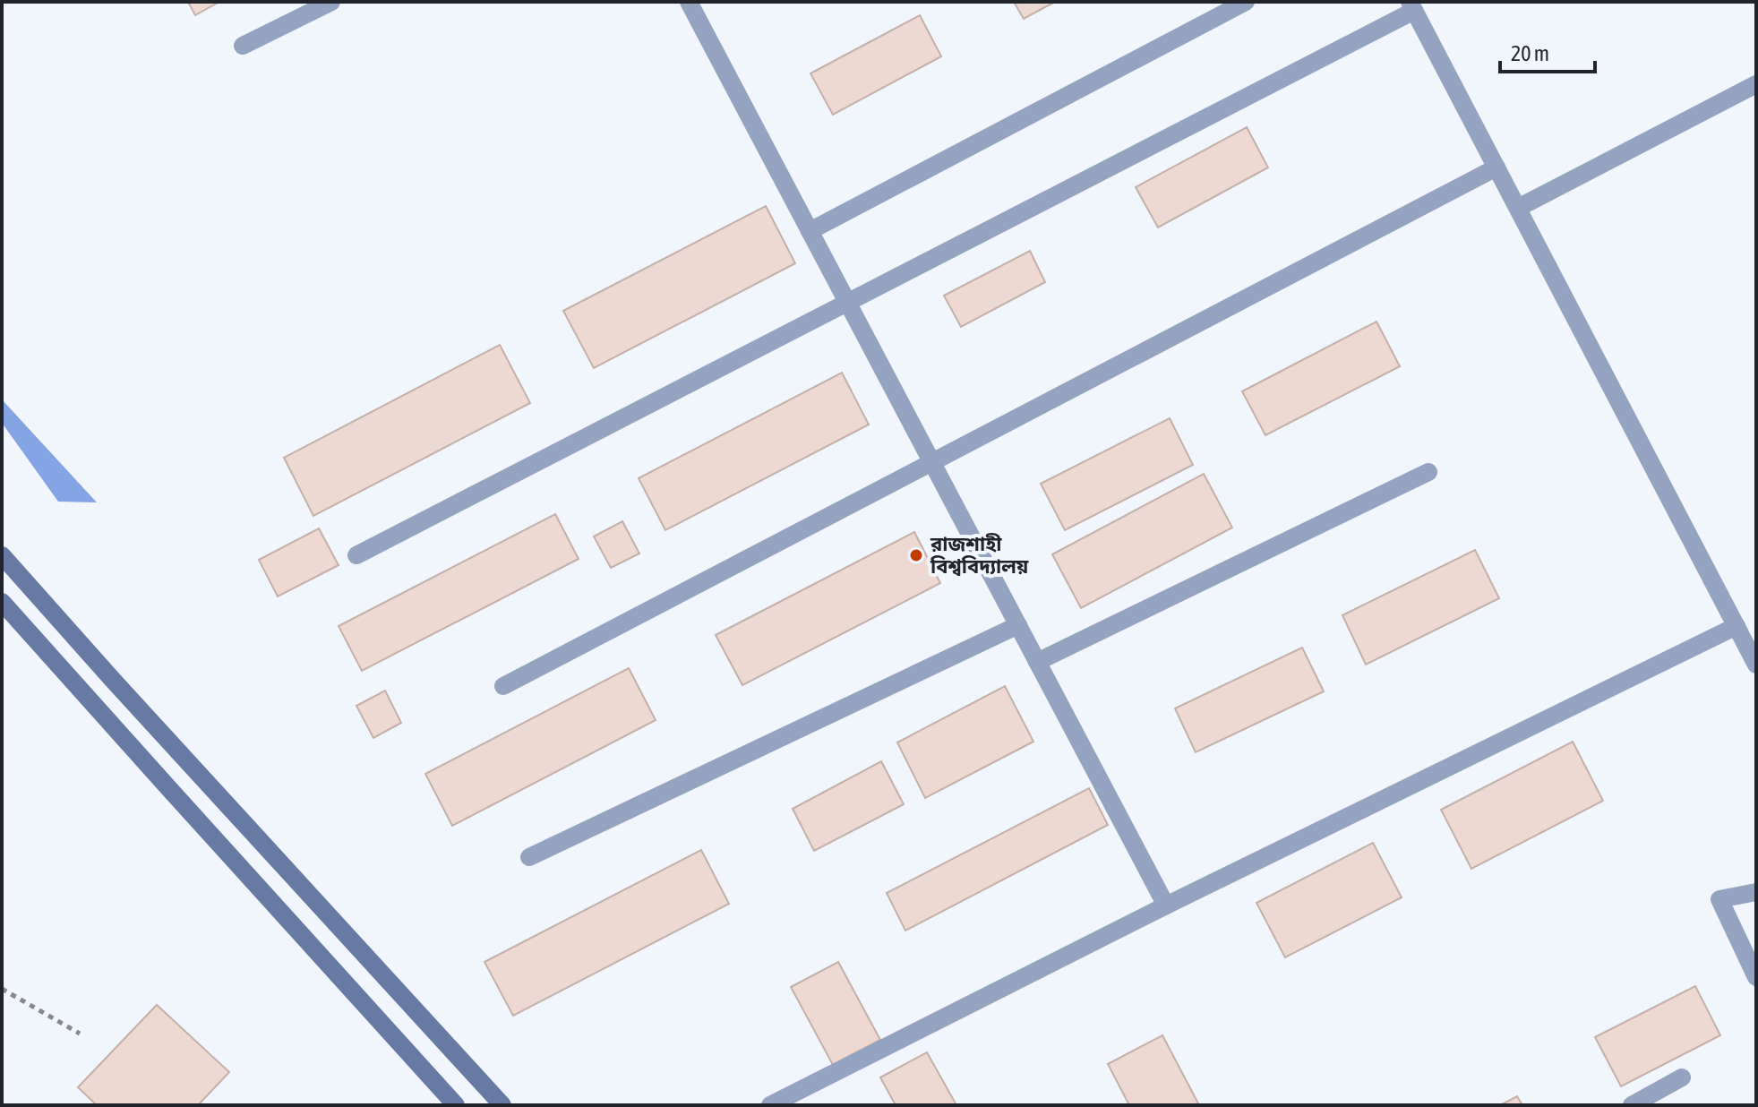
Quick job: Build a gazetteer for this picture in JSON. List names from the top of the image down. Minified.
{"places":["রাজশাহী বিশ্ববিদ্যালয়"],"scale_bar":"20 m"}
